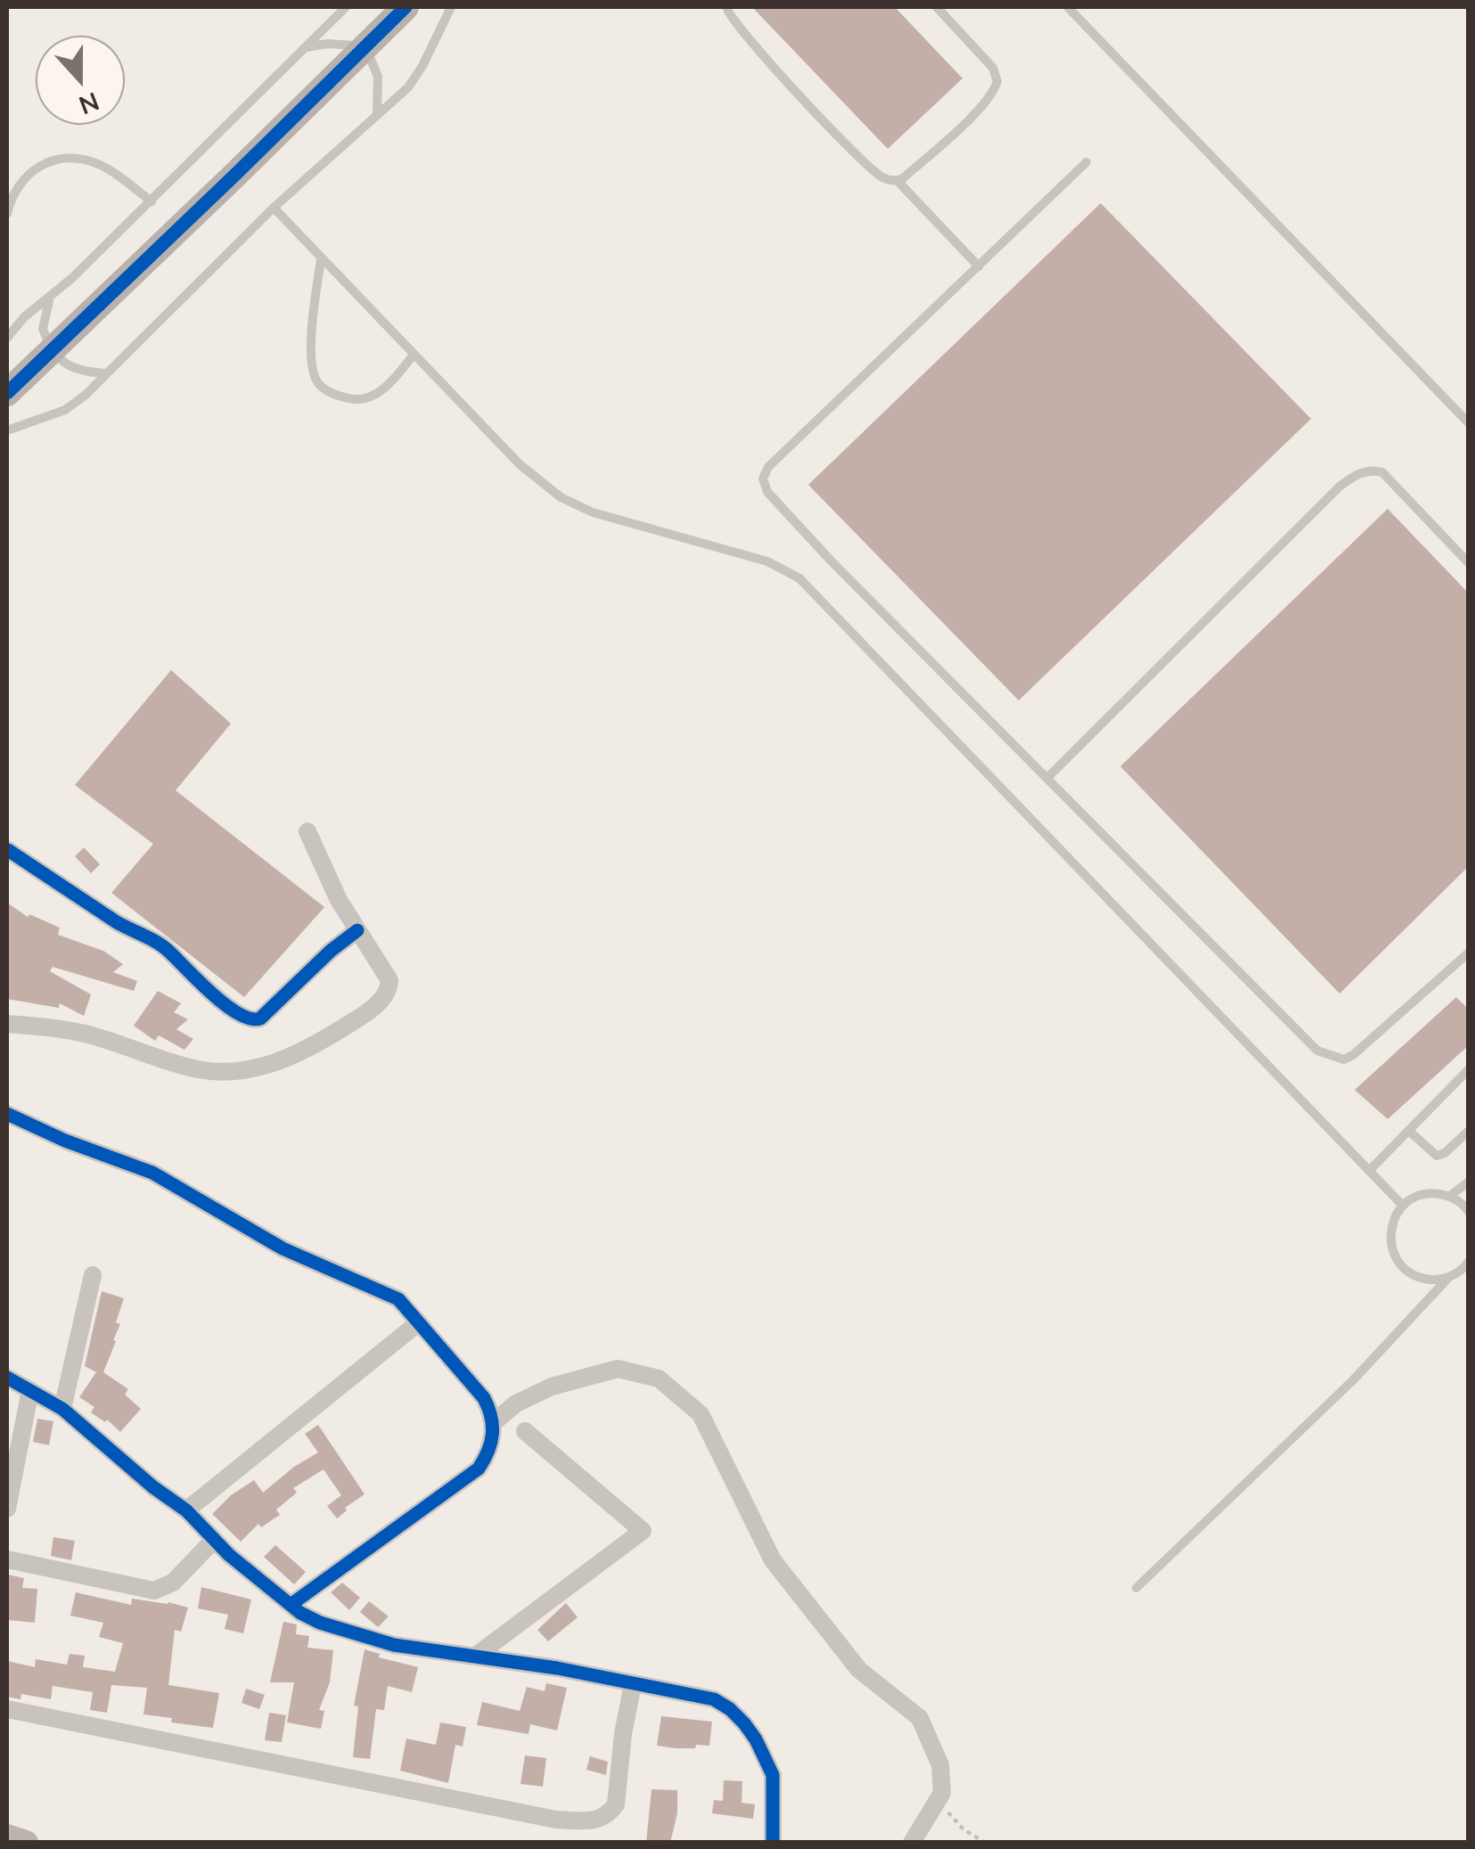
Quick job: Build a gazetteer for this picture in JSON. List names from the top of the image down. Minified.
{"north":"bottom"}
